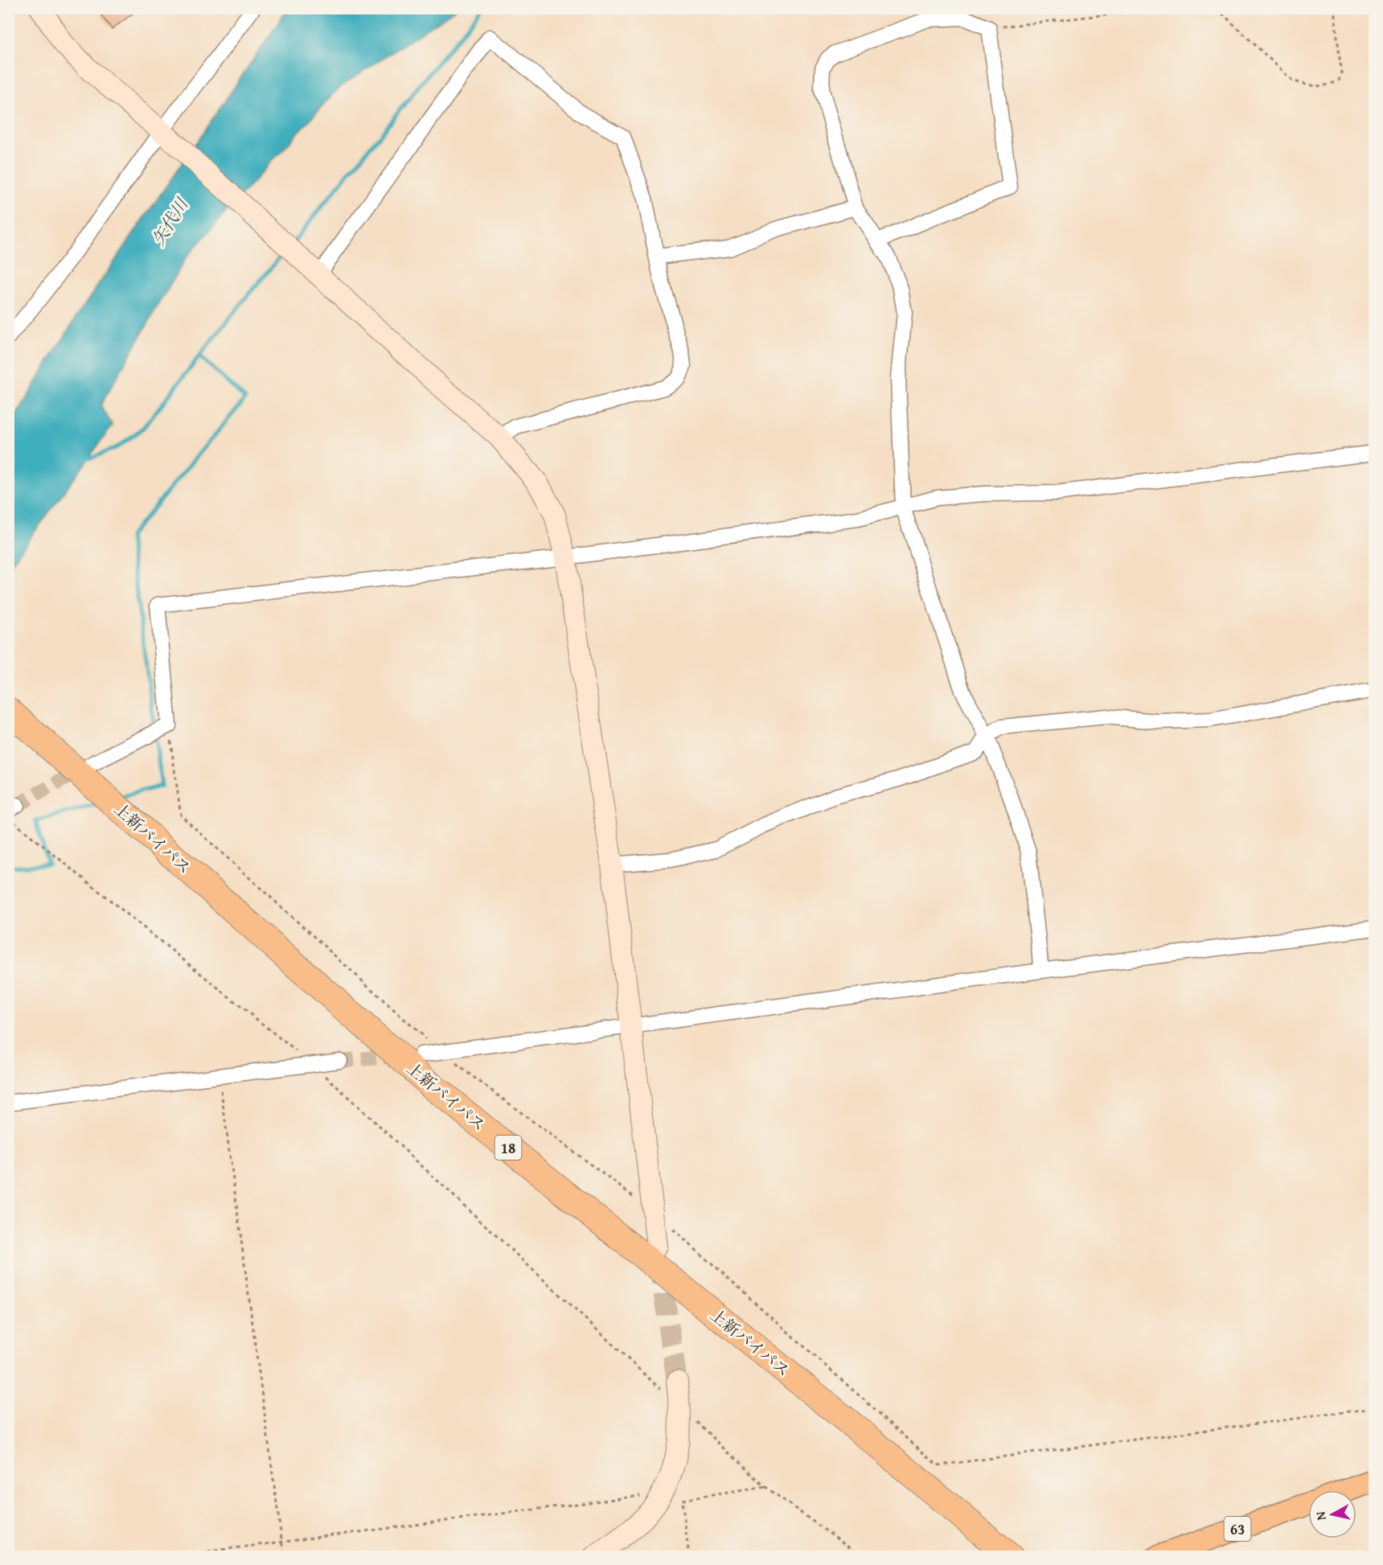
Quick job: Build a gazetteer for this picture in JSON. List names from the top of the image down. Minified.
{"streets":{"highway":["上新バイパス","18"],"main road":["63"]},"water":["矢代川"],"north":"left"}
